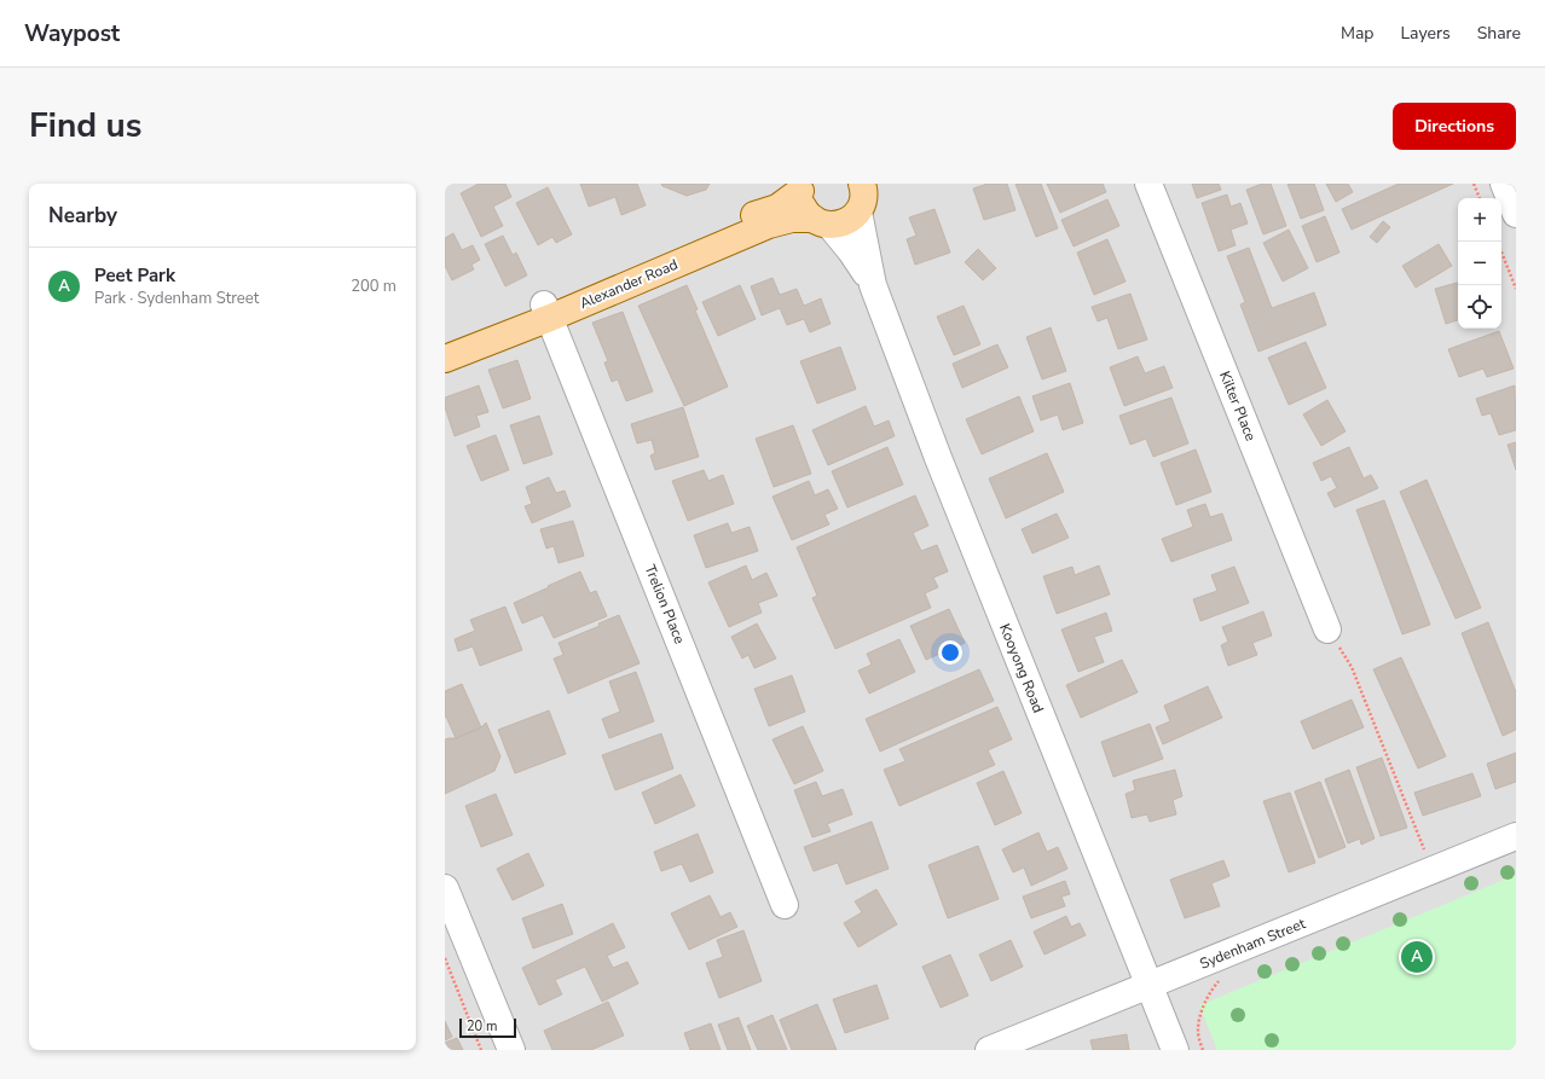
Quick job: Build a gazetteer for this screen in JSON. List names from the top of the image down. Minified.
{"streets":{"main road":["Alexander Road"],"street":["Kilter Place","Trelion Place","Kooyong Road","Sydenham Street"]},"crossings":[["Alexander Road","Trelion Place"],["Alexander Road","Kooyong Road"],["Kooyong Road","Sydenham Street"]],"scale_bar":"20 m","page":{"header":"Waypost","nav":["Map","Layers","Share"],"title":"Find us","buttons":"Directions","heading":"Nearby","map_buttons":["+","−"],"list":[{"mark":"A","name":"Peet Park","note":"Park · Sydenham Street","value":"200 m"}],"pins":"A","scale":"20 m"}}
